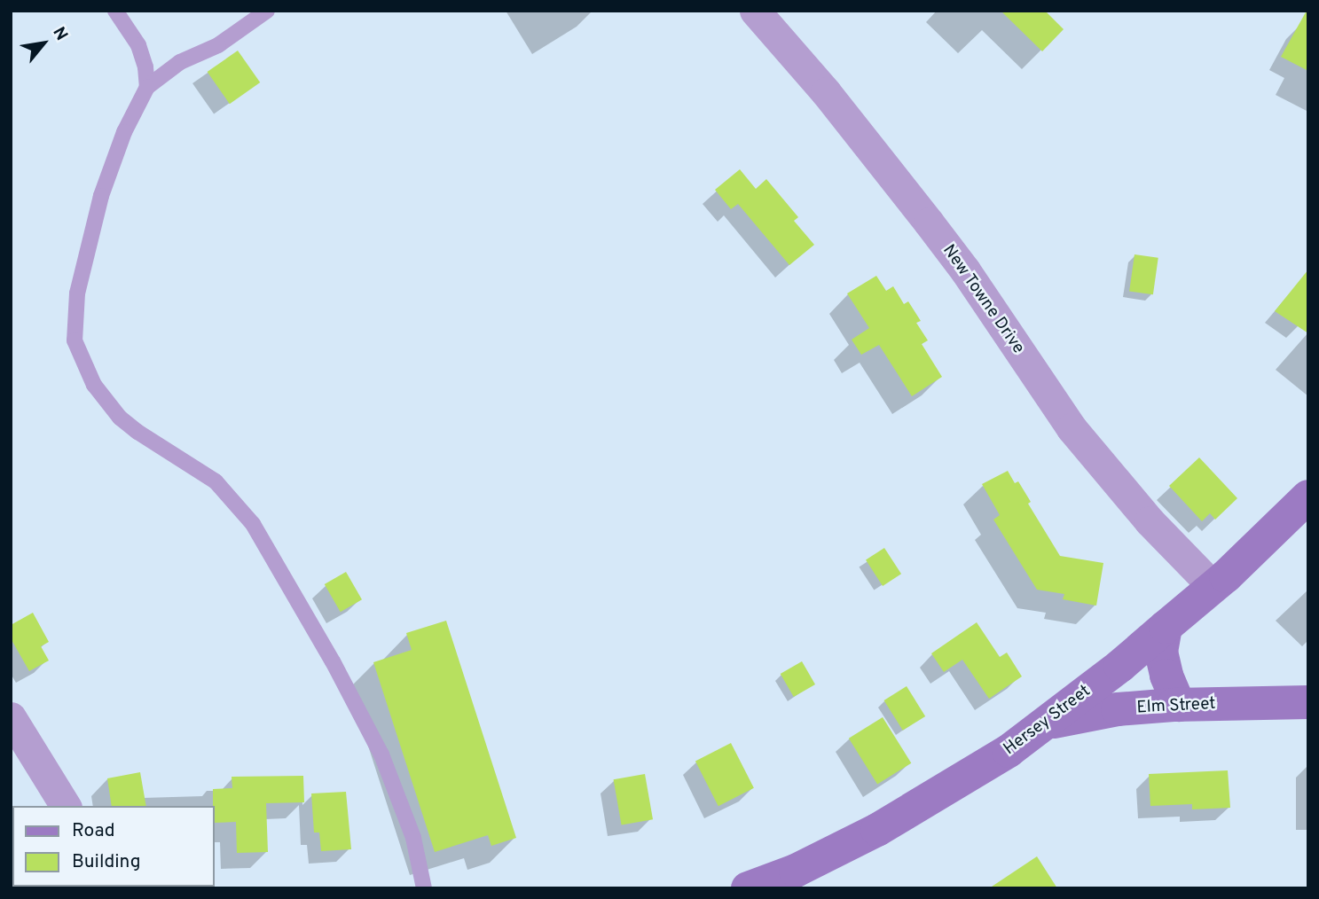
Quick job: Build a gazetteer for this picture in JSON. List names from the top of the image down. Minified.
{"streets":{"street":["New Towne Drive","Elm Street","Hersey Street"]},"crossings":[["New Towne Drive","Hersey Street"],["Elm Street","Hersey Street"]],"legend":["Road","Building"],"north":"top right"}
